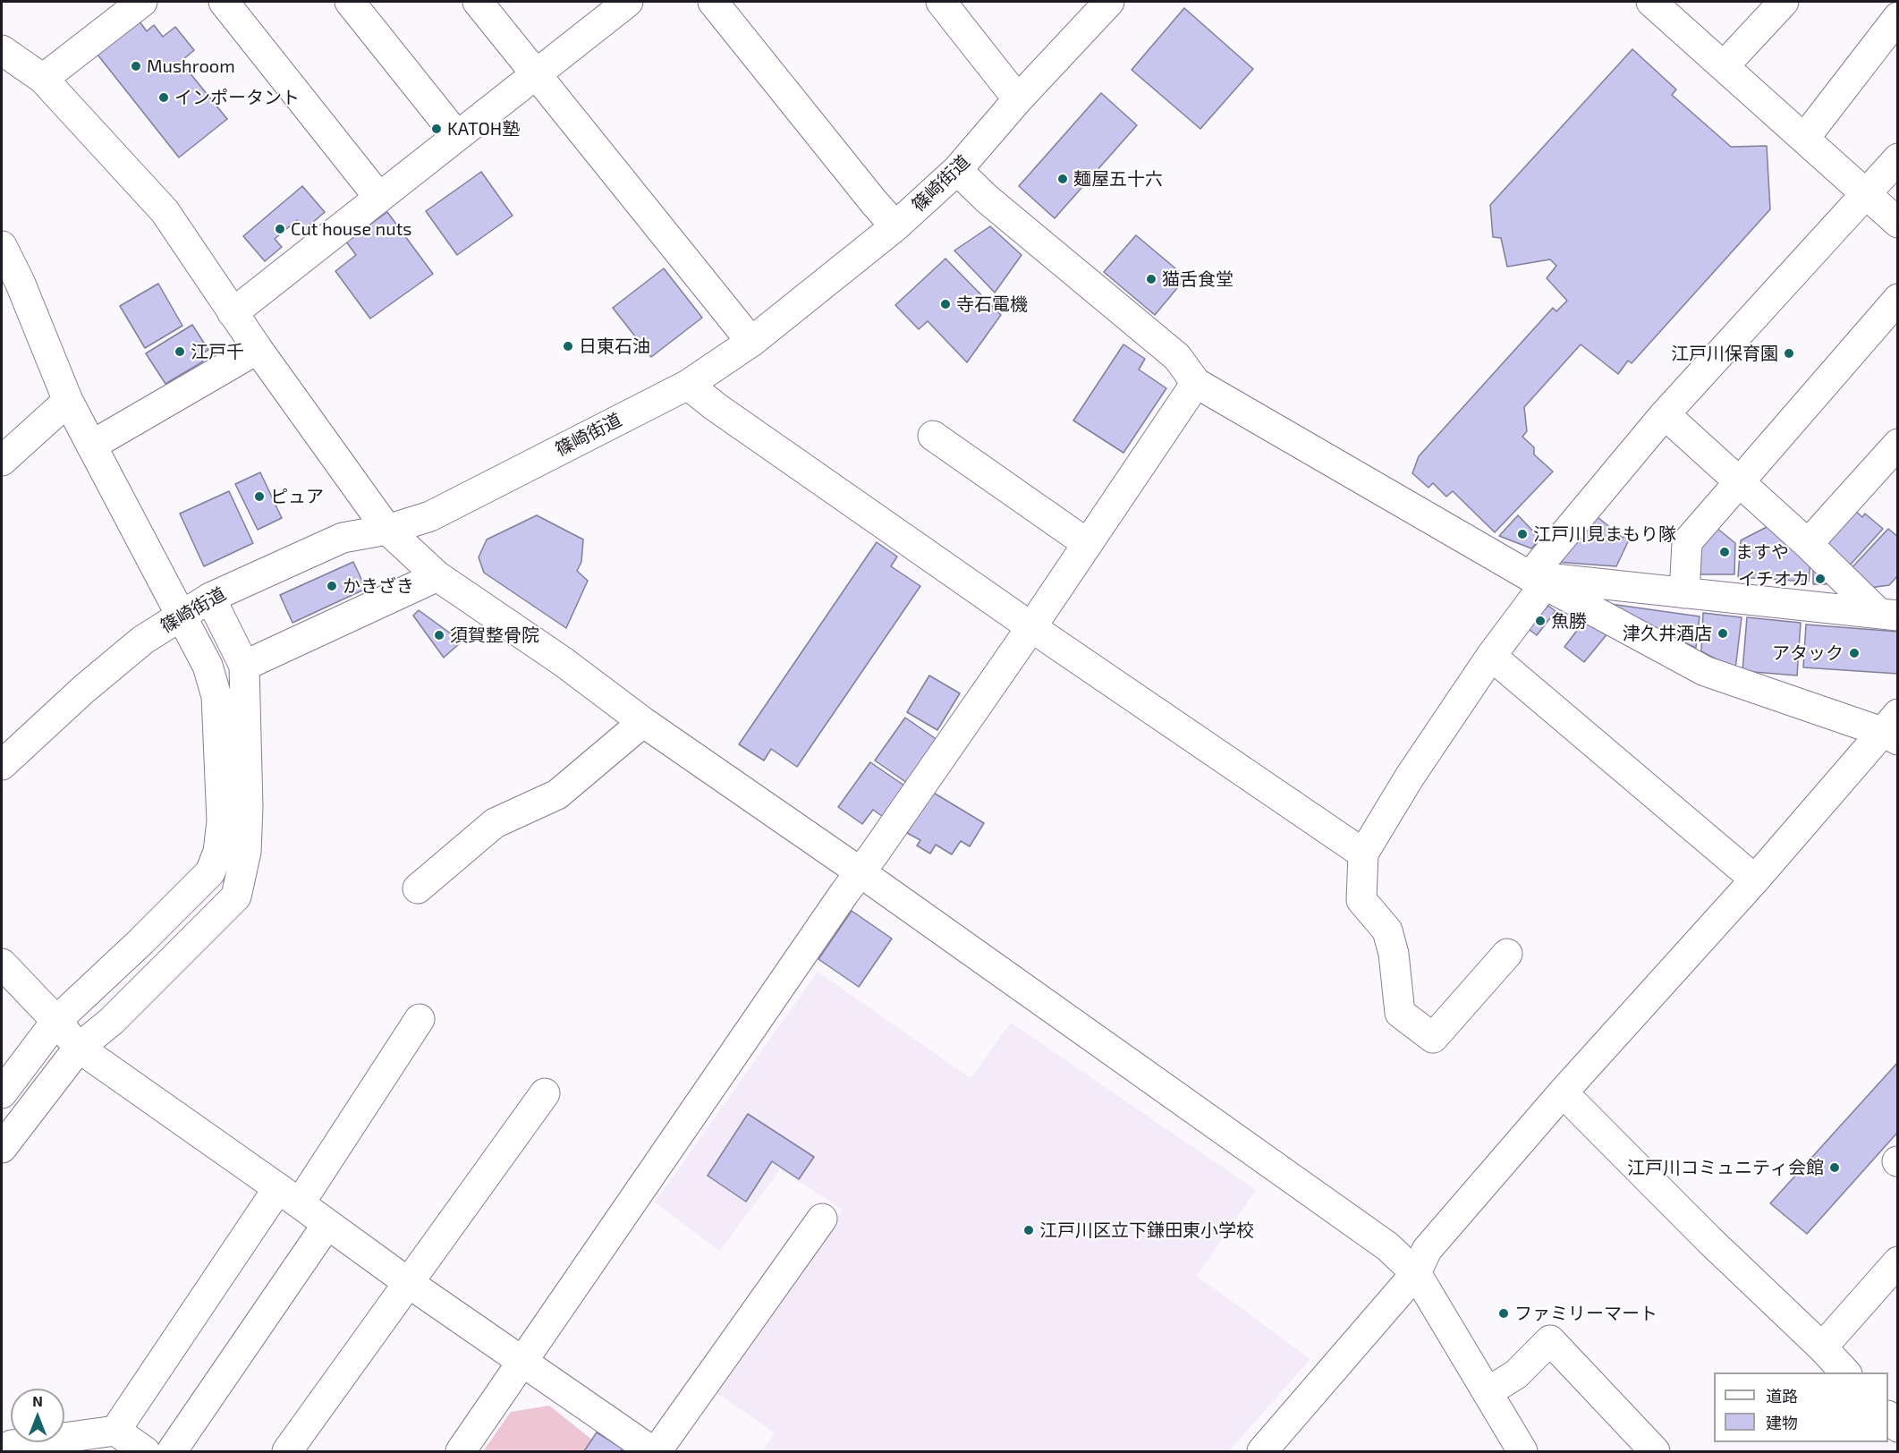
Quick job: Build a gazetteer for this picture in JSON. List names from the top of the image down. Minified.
{"streets":{"street":["篠崎街道"]},"places":["Mushroom","インポータント","KATOH塾","麺屋五十六","Cut house nuts","猫舌食堂","寺石電機","日東石油","江戸千","江戸川保育園","ピュア","江戸川見まもり隊","ますや","イチオカ","かきざき","魚勝","津久井酒店","須賀整骨院","アタック","江戸川コミュニティ会館","江戸川区立下鎌田東小学校","ファミリーマート"],"legend":["道路","建物"],"north":"top"}
